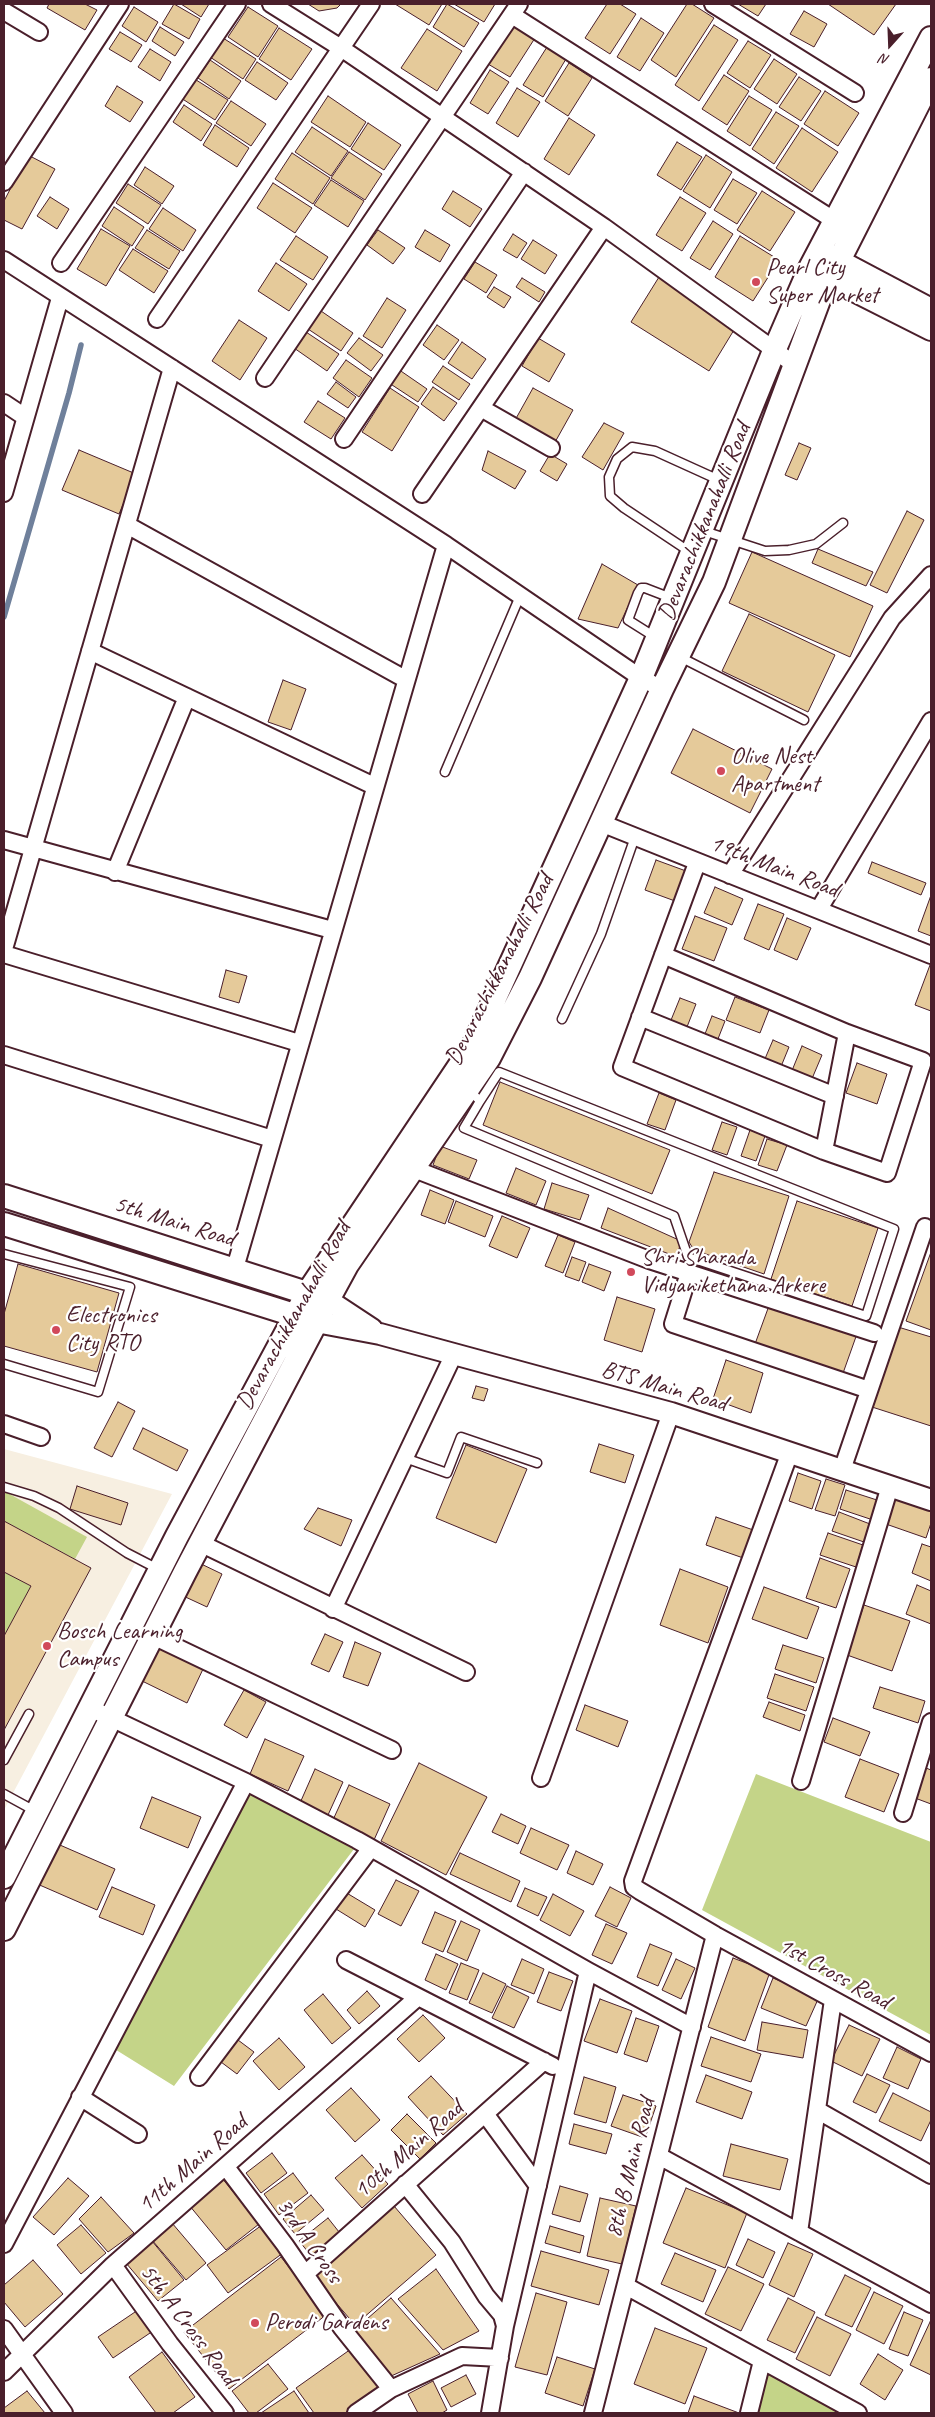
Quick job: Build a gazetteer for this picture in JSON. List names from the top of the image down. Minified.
{"streets":{"main road":["Devarachikkanahalli Road","5th Main Road"],"street":["19th Main Road","BTS Main Road","1st Cross Road","10th Main Road","11th Main Road","8th B Main Road","3rd A Cross","5th A Cross Road"]},"crossings":[["Devarachikkanahalli Road","19th Main Road"],["Devarachikkanahalli Road","5th Main Road"],["Devarachikkanahalli Road","BTS Main Road"],["5th Main Road","BTS Main Road"],["BTS Main Road","1st Cross Road"],["1st Cross Road","8th B Main Road"],["10th Main Road","3rd A Cross"],["11th Main Road","3rd A Cross"],["11th Main Road","5th A Cross Road"]],"places":["Pearl City Super Market","Olive Nest Apartment","Shri Sharada Vidyanikethana Arkere","Electronics City RTO","Bosch Learning Campus","Perodi Gardens"],"north":"bottom"}
